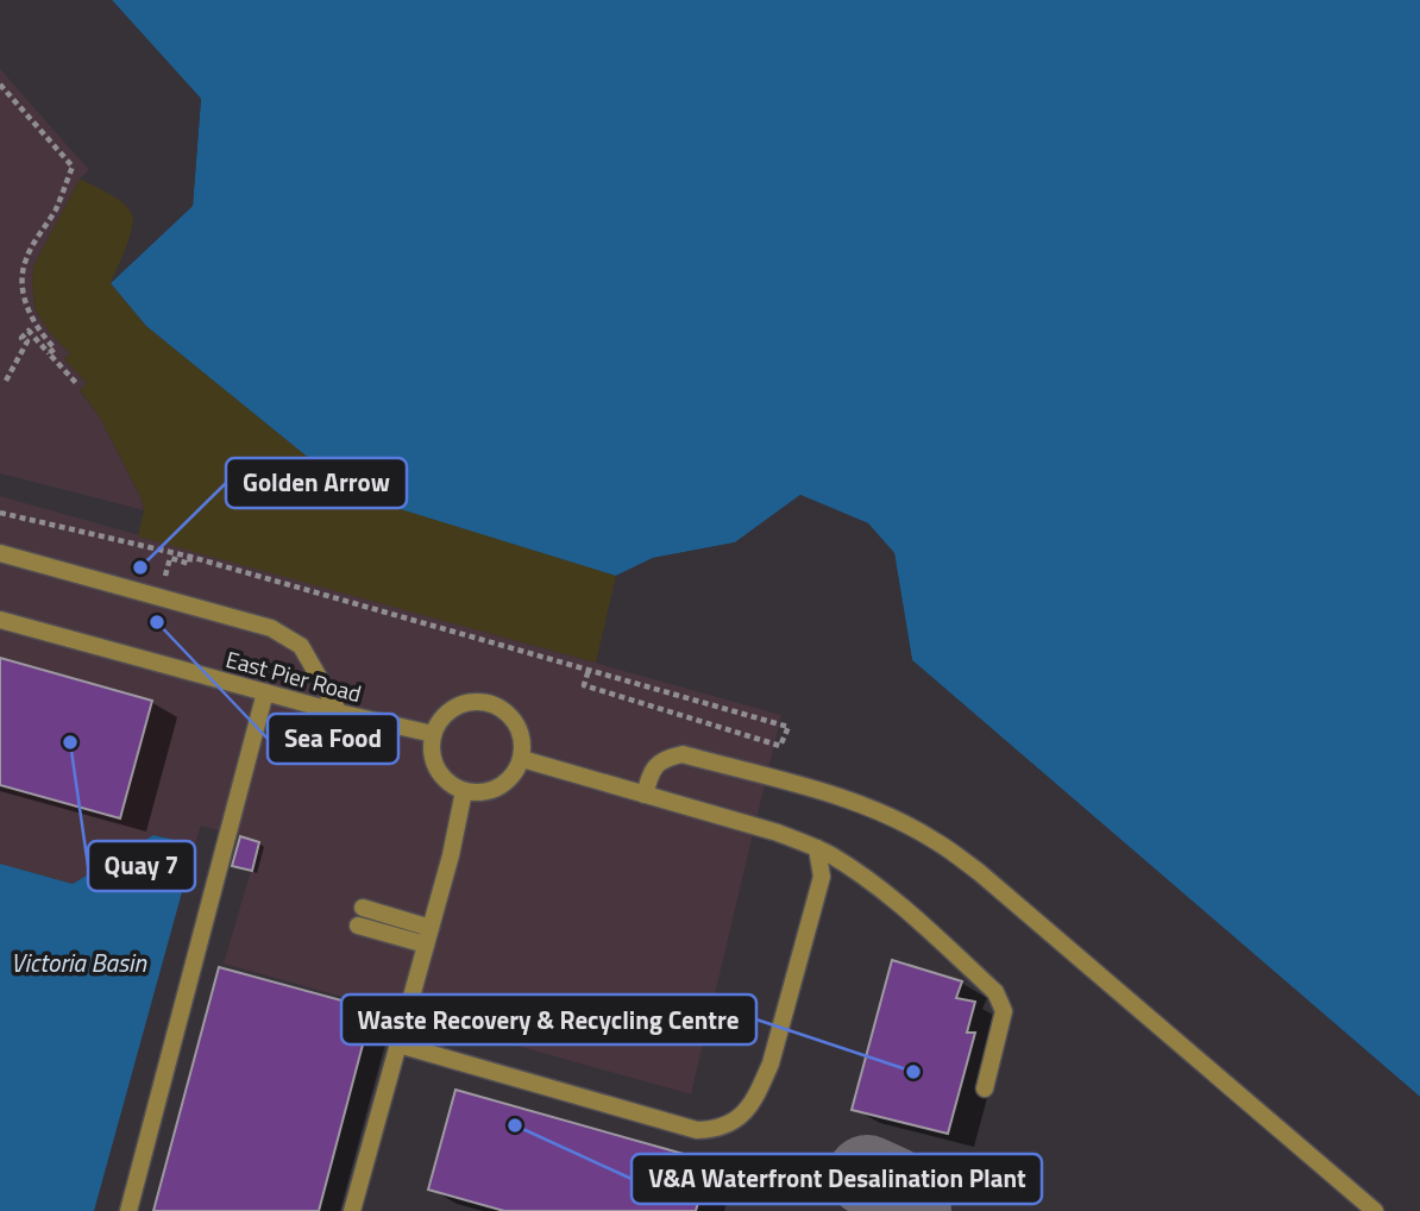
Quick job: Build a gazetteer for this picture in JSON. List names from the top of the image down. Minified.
{"streets":{"street":["East Pier Road"]},"water":["Victoria Basin"],"places":["Golden Arrow","Sea Food","Quay 7","Waste Recovery & Recycling Centre","V&A Waterfront Desalination Plant"]}
